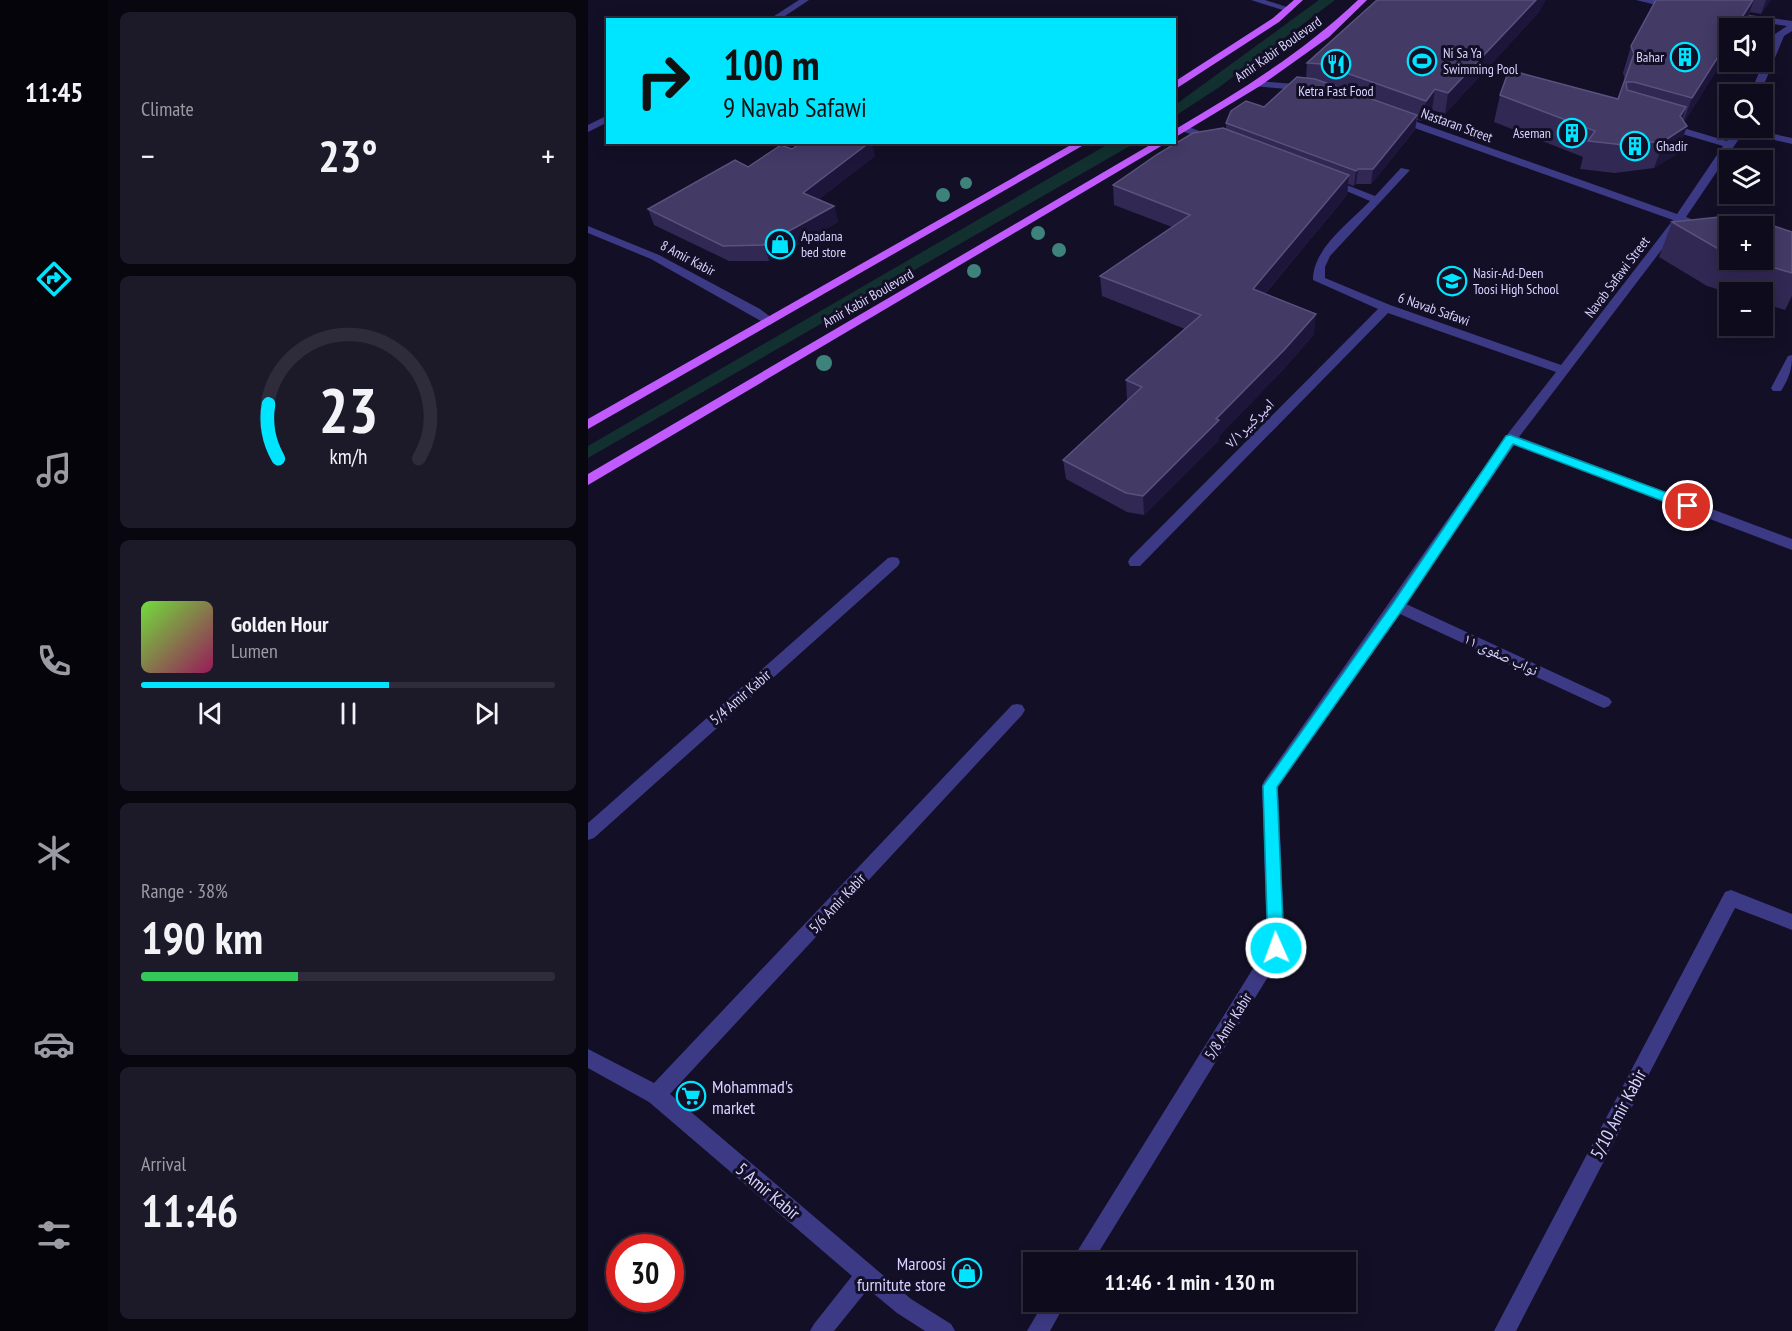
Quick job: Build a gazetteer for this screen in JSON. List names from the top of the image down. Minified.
{"streets":{"main road":["Amir Kabir Boulevard"],"street":["Nastaran Street","8 Amir Kabir","Navab Safawi Street","6 Navab Safawi","امیرکبیر۷/۱","نواب صفوی ۱۱","5/4 Amir Kabir","5/6 Amir Kabir","5/8 Amir Kabir","5/10 Amir Kabir","5 Amir Kabir"]},"crossings":[["Amir Kabir Boulevard","8 Amir Kabir"],["Nastaran Street","Navab Safawi Street"],["Navab Safawi Street","6 Navab Safawi"],["Navab Safawi Street","5/8 Amir Kabir"],["6 Navab Safawi","امیرکبیر۷/۱"],["نواب صفوی ۱۱","5/8 Amir Kabir"],["5/6 Amir Kabir","5 Amir Kabir"]],"places":{"building":["Bahar","Aseman","Ghadir"],"sports":["Ni Sa Ya Swimming Pool"],"restaurant":["Ketra Fast Food"],"shop":["Apadana bed store","Maroosi furnitute store"],"school or university":["Nasir-Ad-Deen Toosi High School"],"supermarket":["Mohammad's market"]},"page":{"tabs":"11:45","tile":["Climate",["Range · 38%","190 km"],["Arrival","11:46"]],"map_buttons":["+","−"],"turn":["100 m","9 Navab Safawi"],"heat":["−","23°","+"],"song":["Golden Hour","Lumen"],"limit":"30","trip":"11:46 · 1 min · 130 m","gauge":["23","km/h"]}}
